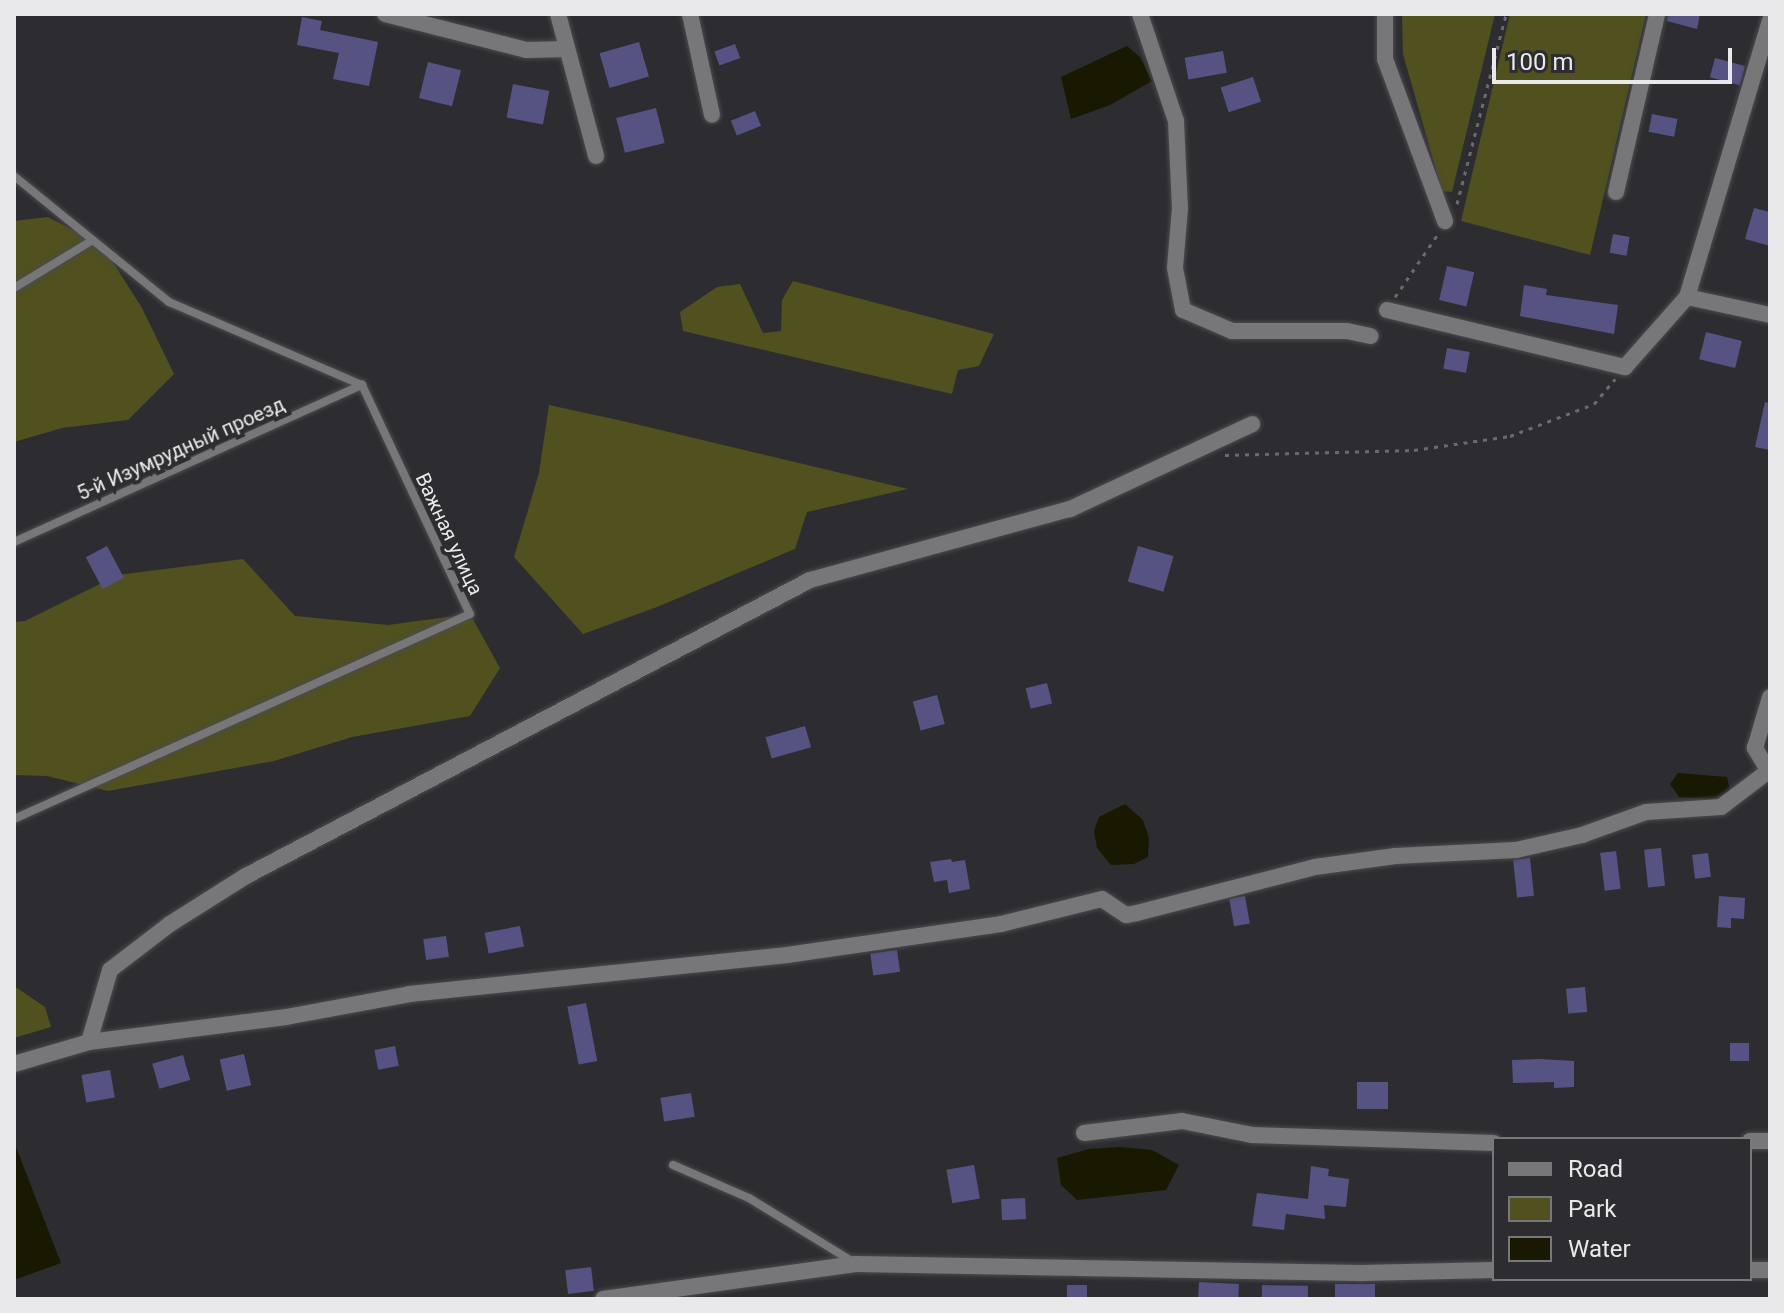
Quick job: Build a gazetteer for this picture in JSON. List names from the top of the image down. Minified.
{"streets":{"lane":["5-й Изумрудный проезд","Важная улица"]},"crossings":[["5-й Изумрудный проезд","Важная улица"]],"legend":["Road","Park","Water"],"scale_bar":"100 m"}
